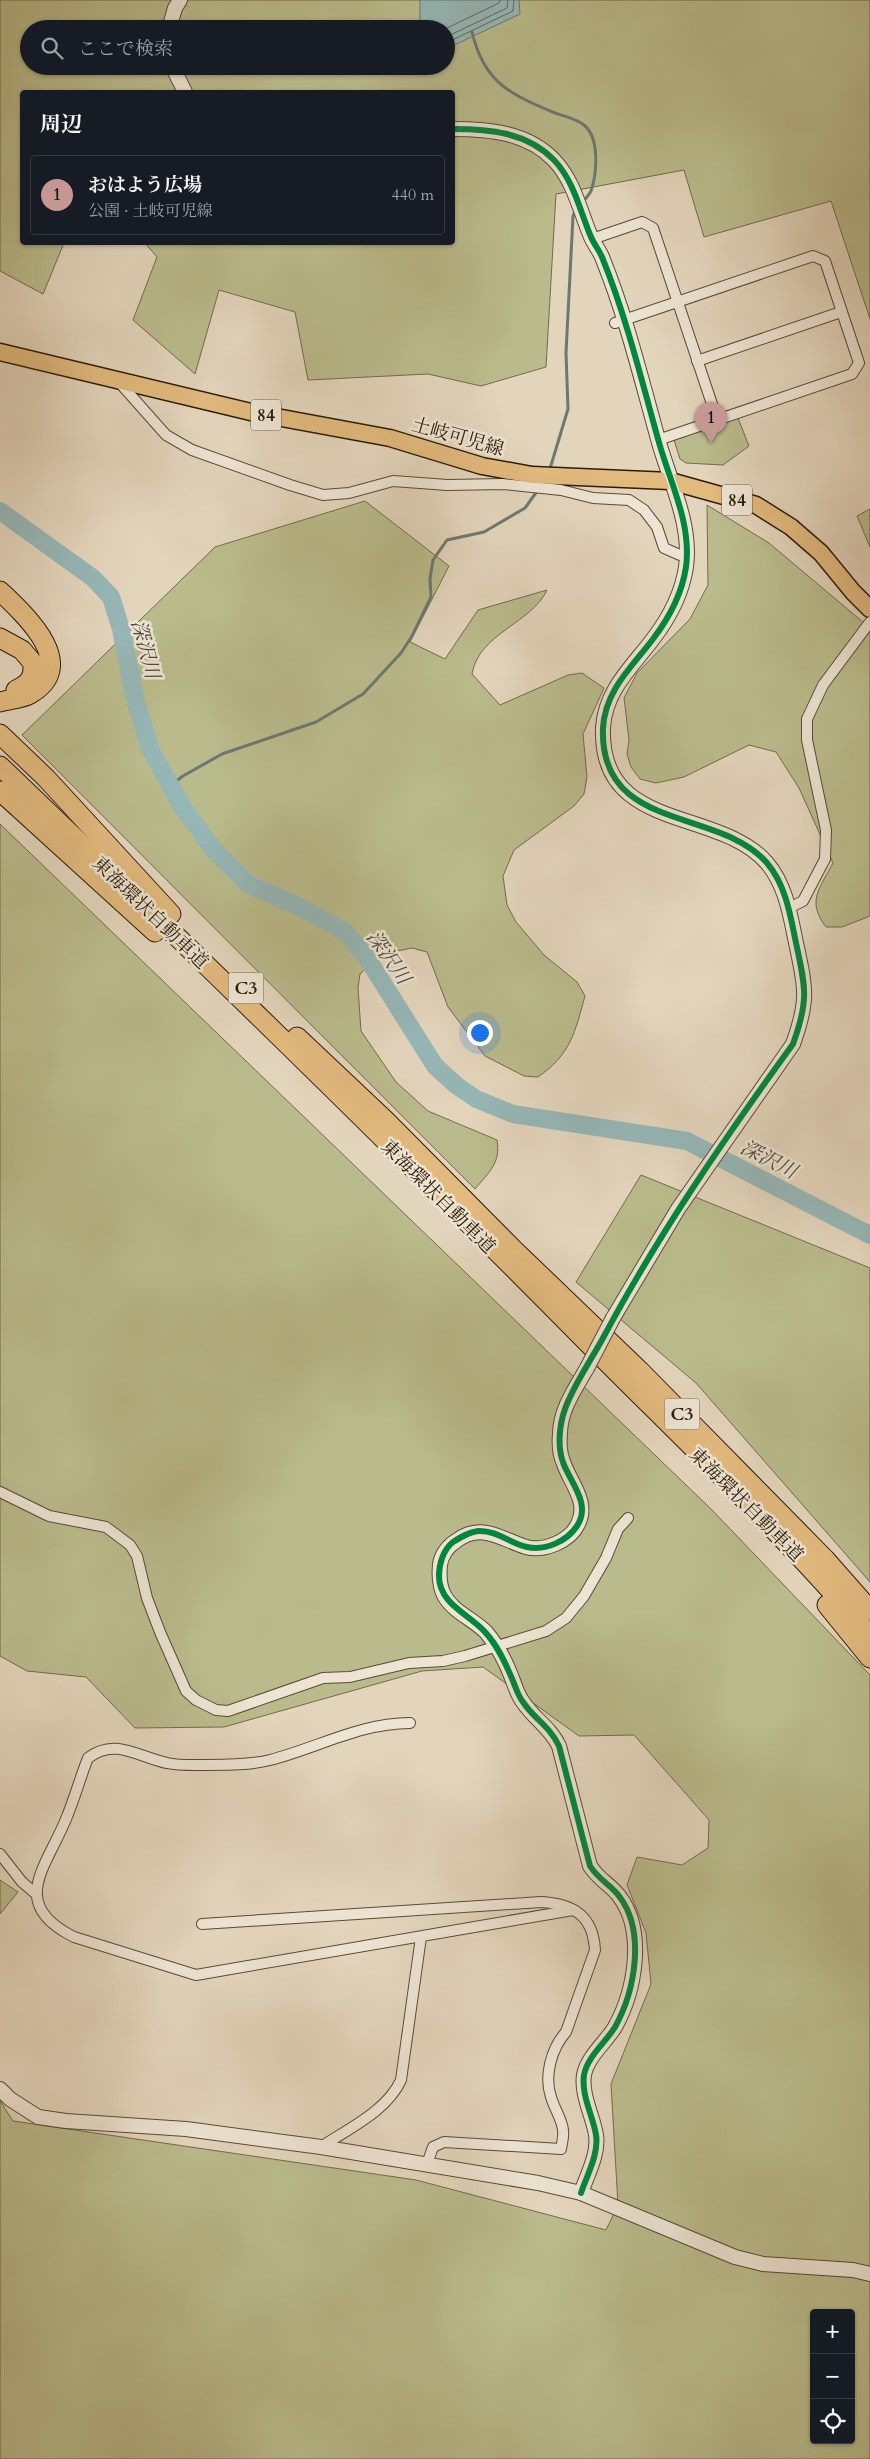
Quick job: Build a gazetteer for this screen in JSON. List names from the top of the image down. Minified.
{"streets":{"highway":["東海環状自動車道","C3"],"main road":["84","土岐可児線"]},"crossings":[["東海環状自動車道","C3"]],"water":["深沢川"],"page":{"search":"ここで検索","heading":"周辺","list":[{"mark":"1","name":"おはよう広場","note":"公園 · 土岐可児線","value":"440 m"}],"pins":"1","map_buttons":["+","−"]}}
